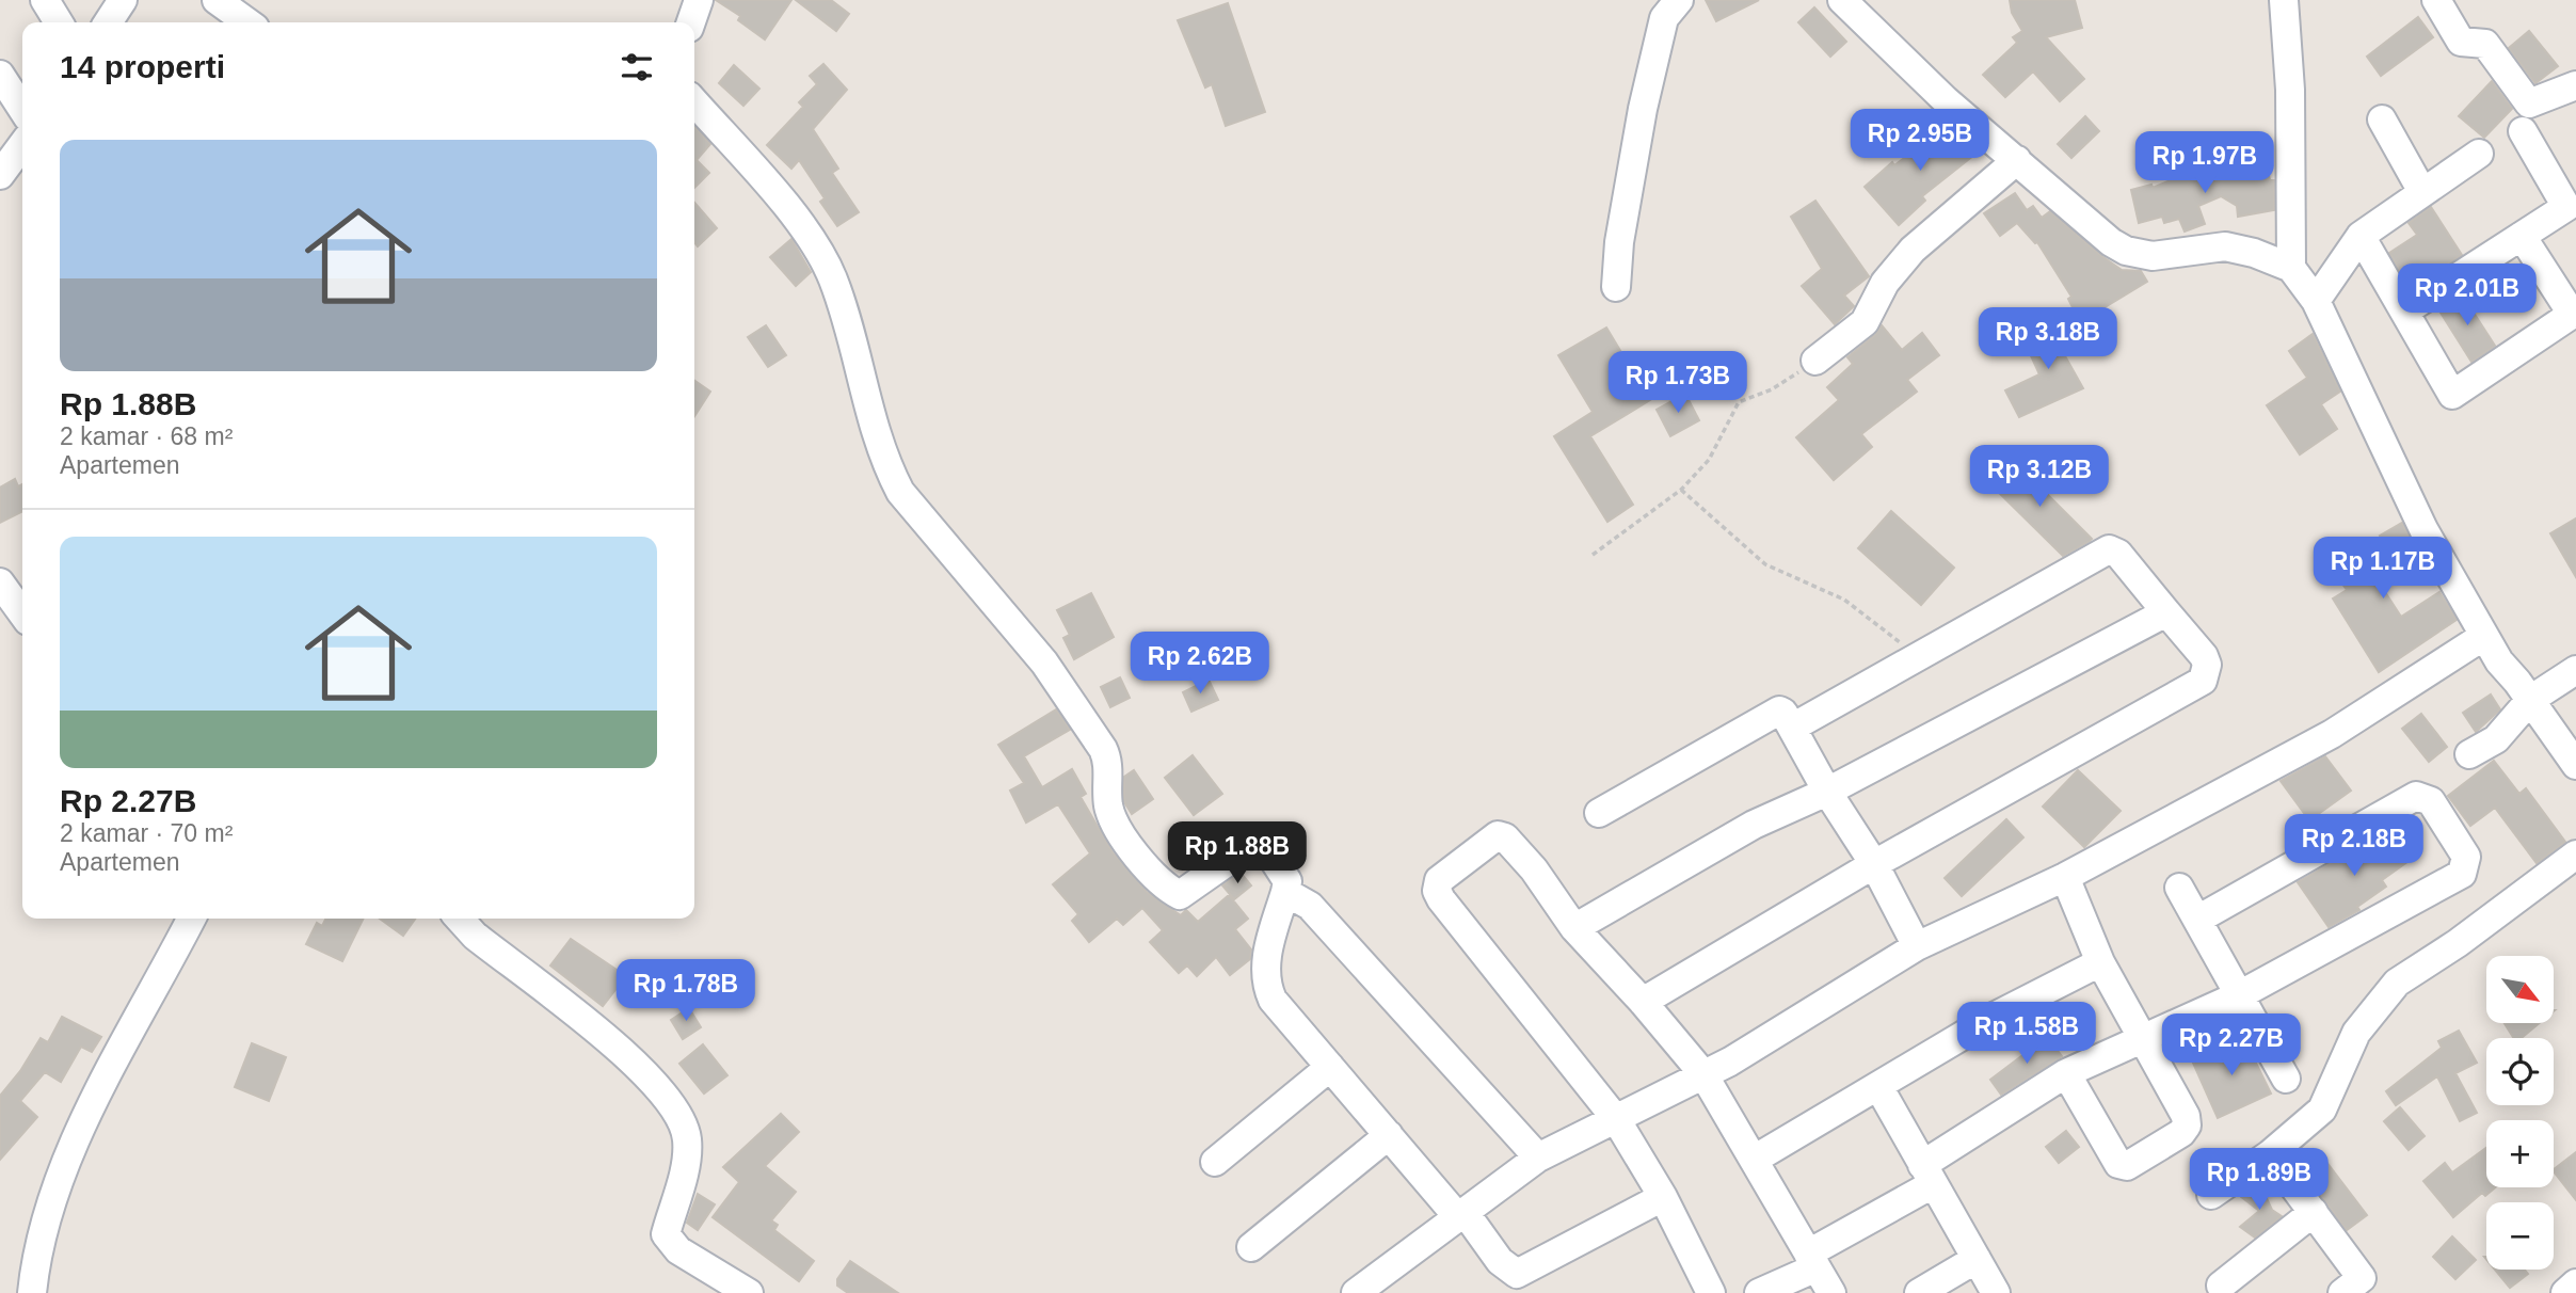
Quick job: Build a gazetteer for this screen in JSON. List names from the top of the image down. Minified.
{"north":"bottom right","page":{"heading":"14 properti","price":["Rp 2.95B","Rp 1.97B","Rp 2.01B","Rp 3.18B","Rp 1.73B","Rp 3.12B","Rp 1.17B","Rp 2.62B","Rp 2.18B","Rp 1.88B","Rp 1.78B","Rp 1.58B","Rp 2.27B","Rp 1.89B"],"list":[{"name":"Rp 1.88B","note":"2 kamar · 68 m² · Apartemen"},{"name":"Rp 2.27B","note":"2 kamar · 70 m² · Apartemen"}],"map_buttons":["+","−"]}}
